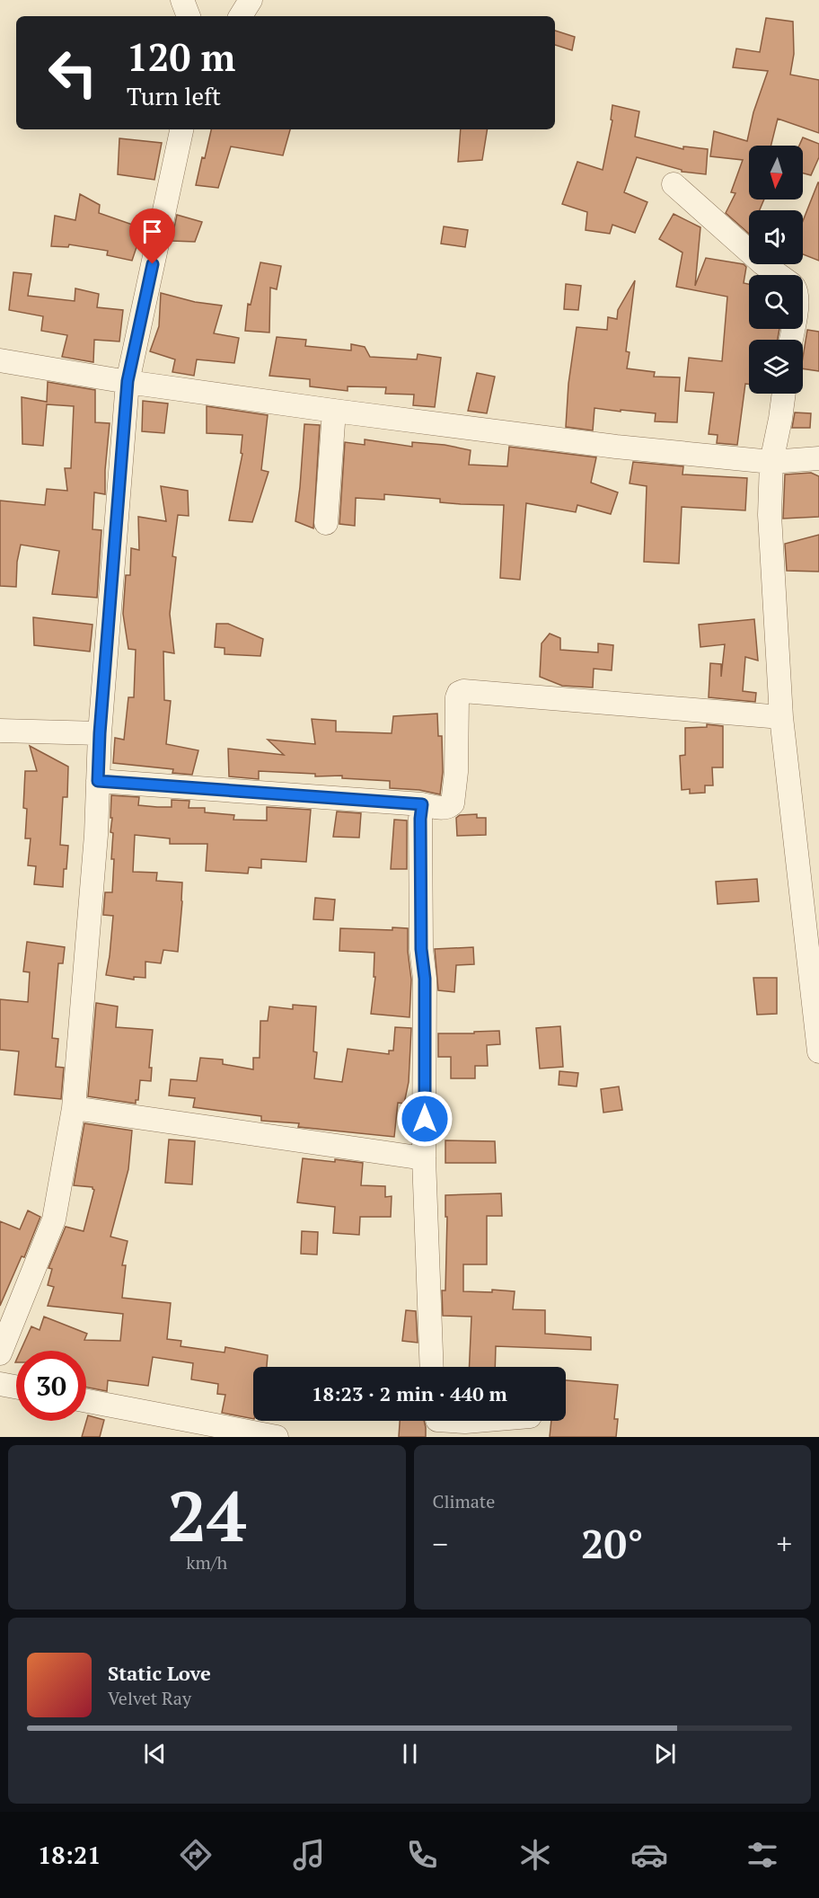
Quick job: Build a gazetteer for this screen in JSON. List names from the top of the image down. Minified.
{"north":"bottom","page":{"turn":["120 m","Turn left"],"limit":"30","trip":"18:23 · 2 min · 440 m","tile":[["24","km/h"],"Climate"],"heat":["−","20°","+"],"song":["Static Love","Velvet Ray"],"tabs":"18:21"}}
